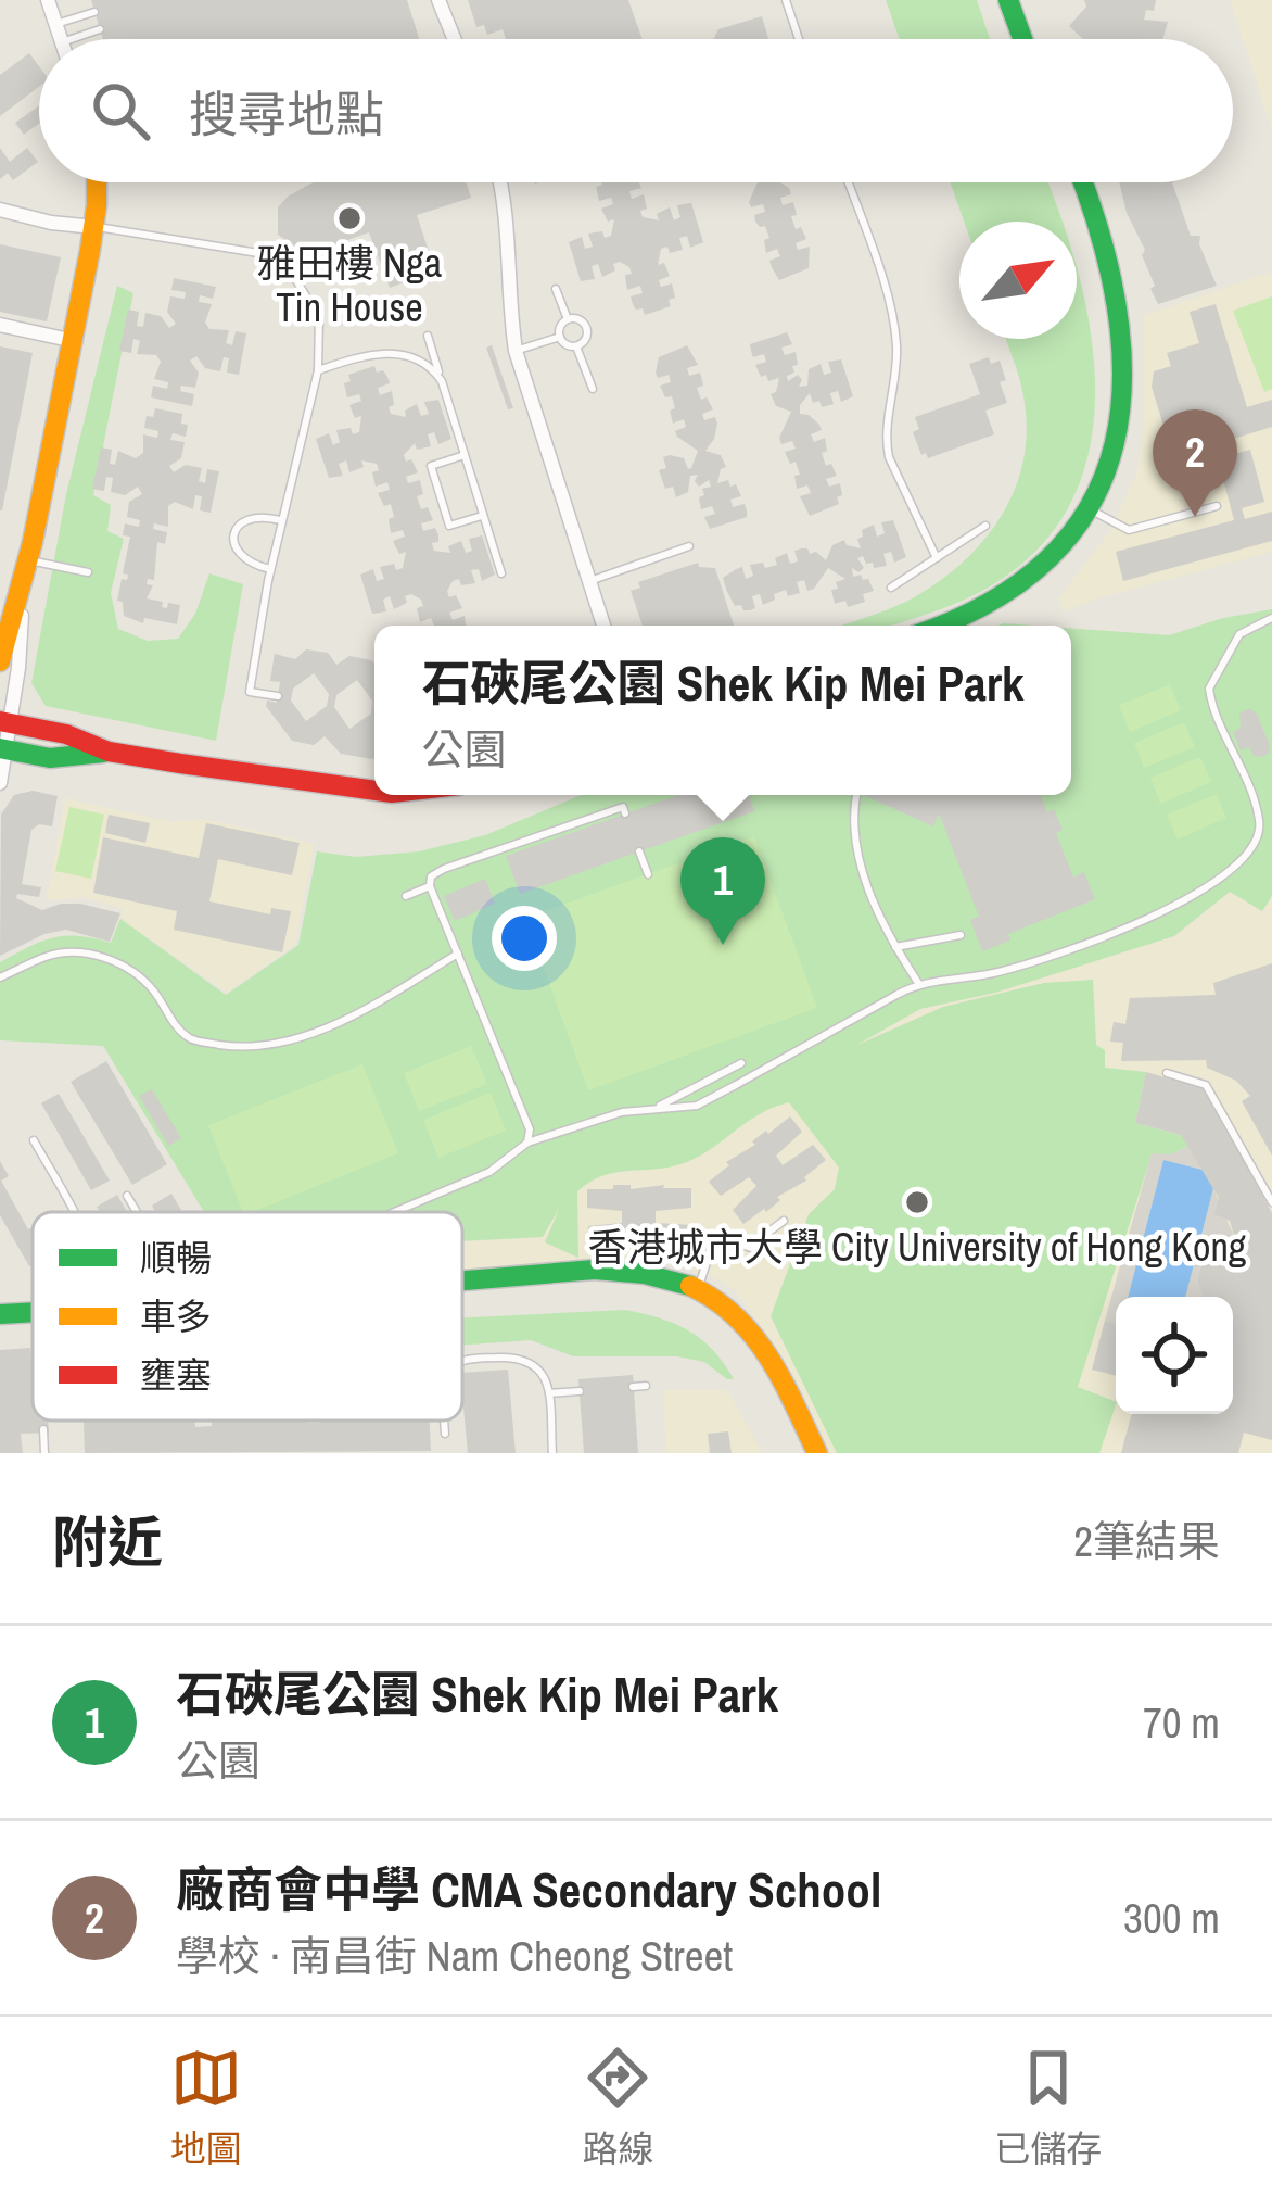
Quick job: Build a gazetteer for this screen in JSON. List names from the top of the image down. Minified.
{"places":["雅田樓 Nga Tin House","香港城市大學 City University of Hong Kong"],"legend":["順暢","車多","壅塞"],"north":"top right","page":{"search":"搜尋地點","pins":["2","1"],"popup":["石硤尾公園 Shek Kip Mei Park","公園"],"heading":["附近","2筆結果"],"list":[{"mark":"1","name":"石硤尾公園 Shek Kip Mei Park","note":"公園","value":"70 m"},{"mark":"2","name":"廠商會中學 CMA Secondary School","note":"學校 · 南昌街 Nam Cheong Street","value":"300 m"}],"nav":["地圖","路線","已儲存"]}}
